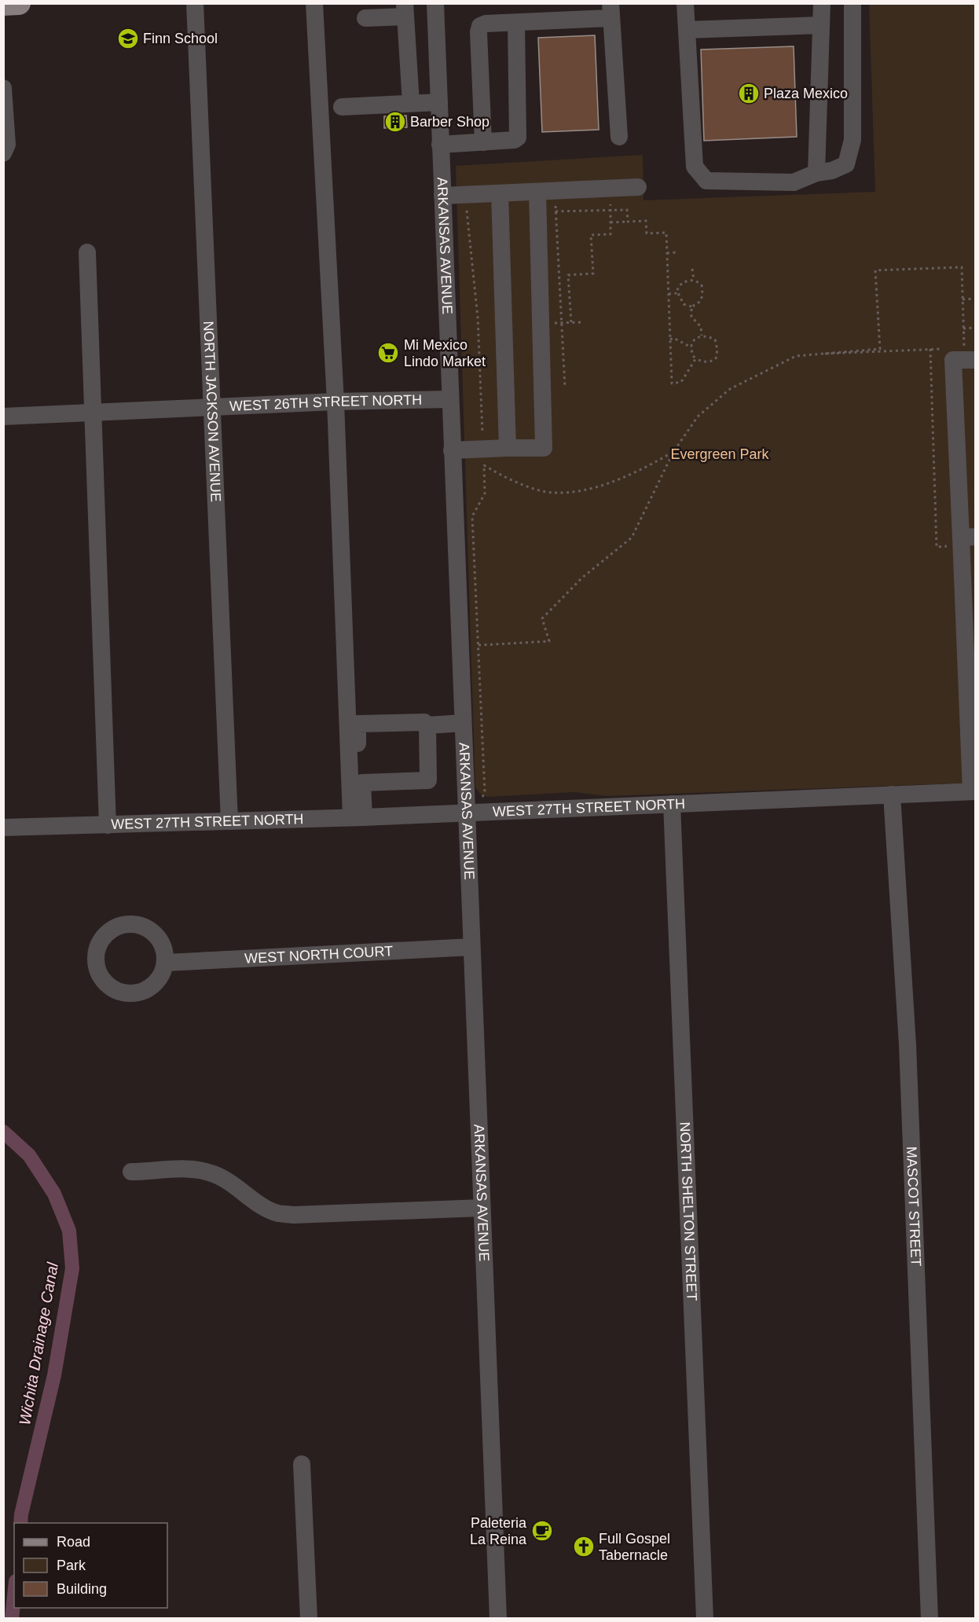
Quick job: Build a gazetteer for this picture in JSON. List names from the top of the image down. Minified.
{"streets":{"street":["ARKANSAS AVENUE","WEST 26TH STREET NORTH","NORTH JACKSON AVENUE","WEST 27TH STREET NORTH","WEST NORTH COURT","MASCOT STREET","NORTH SHELTON STREET"]},"crossings":[["ARKANSAS AVENUE","WEST 26TH STREET NORTH"],["ARKANSAS AVENUE","WEST 27TH STREET NORTH"],["ARKANSAS AVENUE","WEST NORTH COURT"],["WEST 26TH STREET NORTH","NORTH JACKSON AVENUE"],["NORTH JACKSON AVENUE","WEST 27TH STREET NORTH"],["WEST 27TH STREET NORTH","MASCOT STREET"],["WEST 27TH STREET NORTH","NORTH SHELTON STREET"]],"water":["Wichita Drainage Canal"],"parks":["Evergreen Park"],"places":{"school or university":["Finn School"],"building":["Plaza Mexico","Barber Shop"],"supermarket":["Mi Mexico Lindo Market"],"cafe":["Paleteria La Reina"],"church":["Full Gospel Tabernacle"]},"legend":["Road","Park","Building"]}
